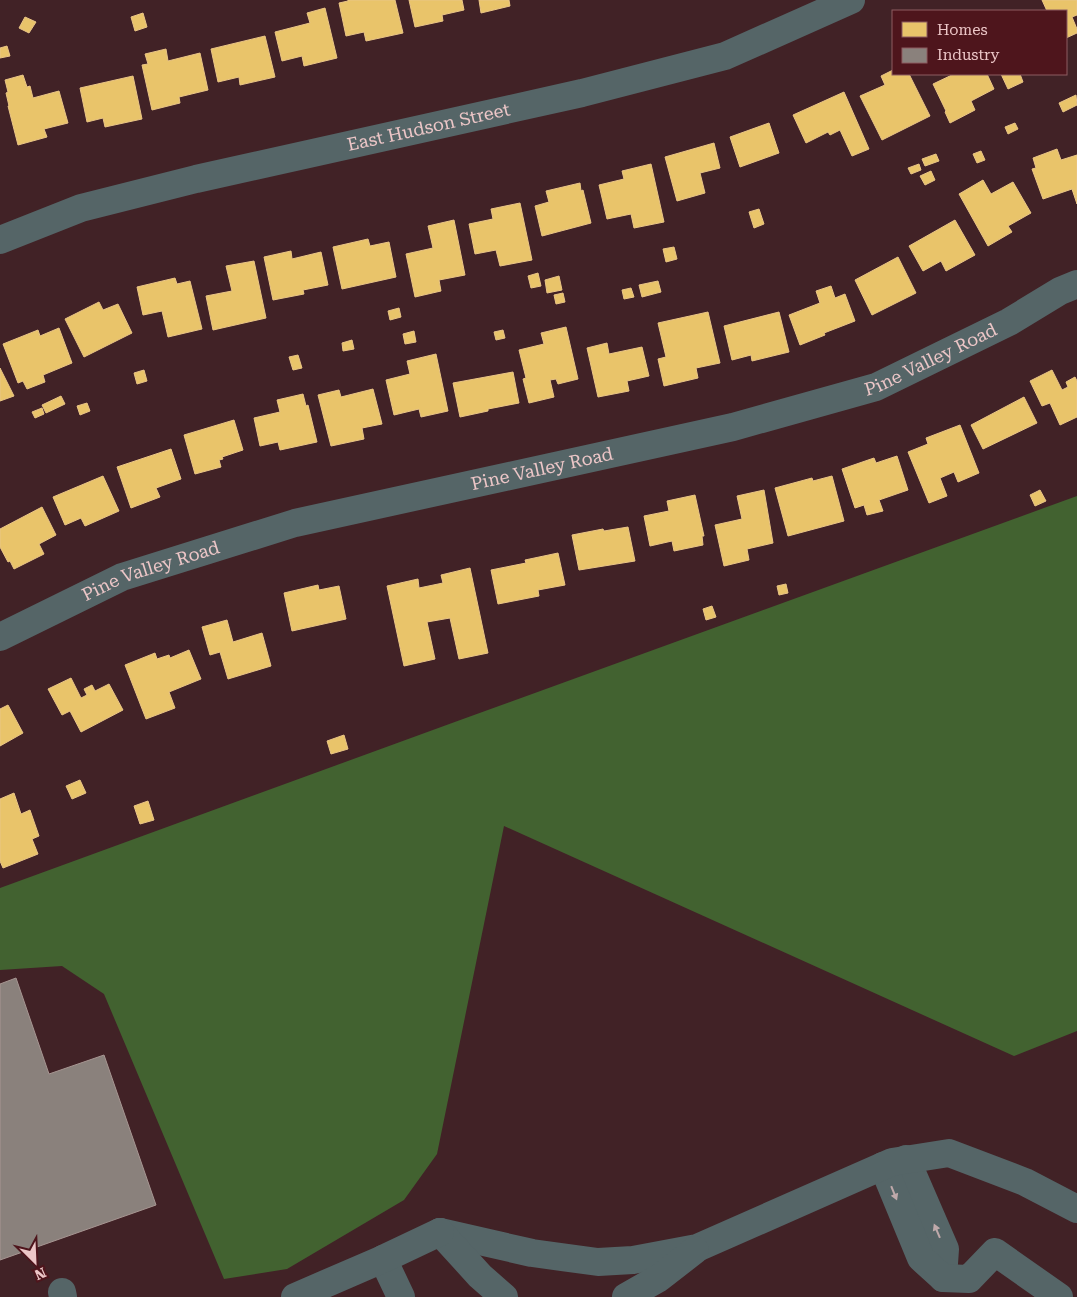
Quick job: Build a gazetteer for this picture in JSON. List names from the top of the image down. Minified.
{"streets":{"street":["East Hudson Street","Pine Valley Road"]},"legend":["Homes","Industry"],"north":"bottom right"}
